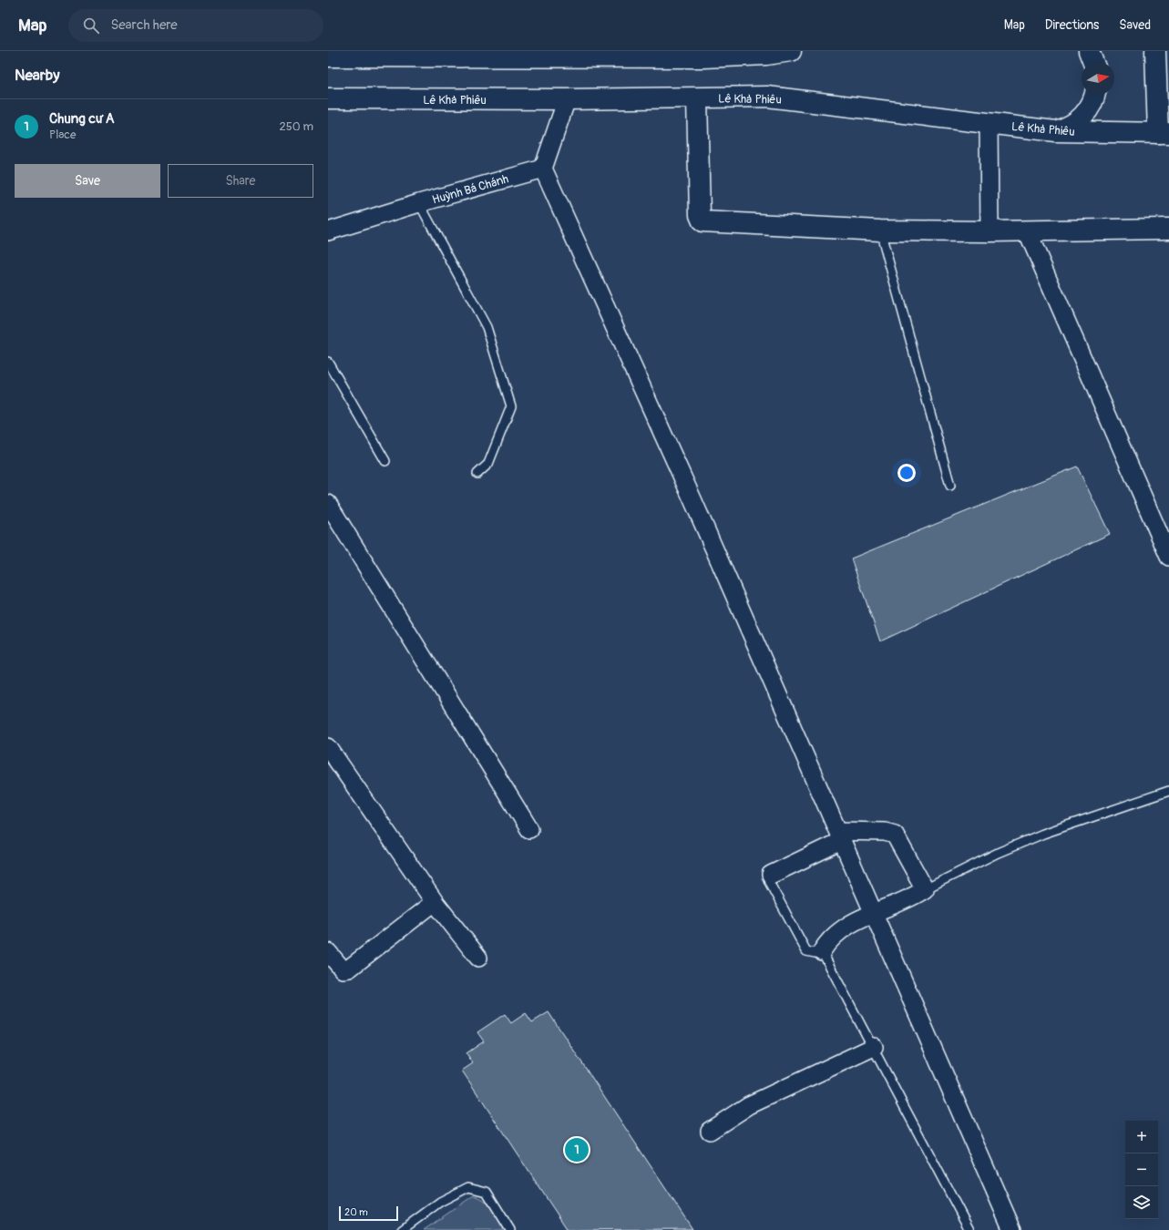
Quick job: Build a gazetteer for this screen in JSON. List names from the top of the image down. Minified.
{"streets":{"main road":["Lê Khả Phiêu"],"street":["Huỳnh Bá Chánh"]},"scale_bar":"20 m","north":"right","page":{"header":"Map","search":"Search here","nav":["Map","Directions","Saved"],"heading":"Nearby","list":[{"mark":"1","name":"Chung cư A","note":"Place","value":"250 m"}],"buttons":["Save","Share"],"map_buttons":["+","−"],"pins":"1","scale":"20 m"}}
